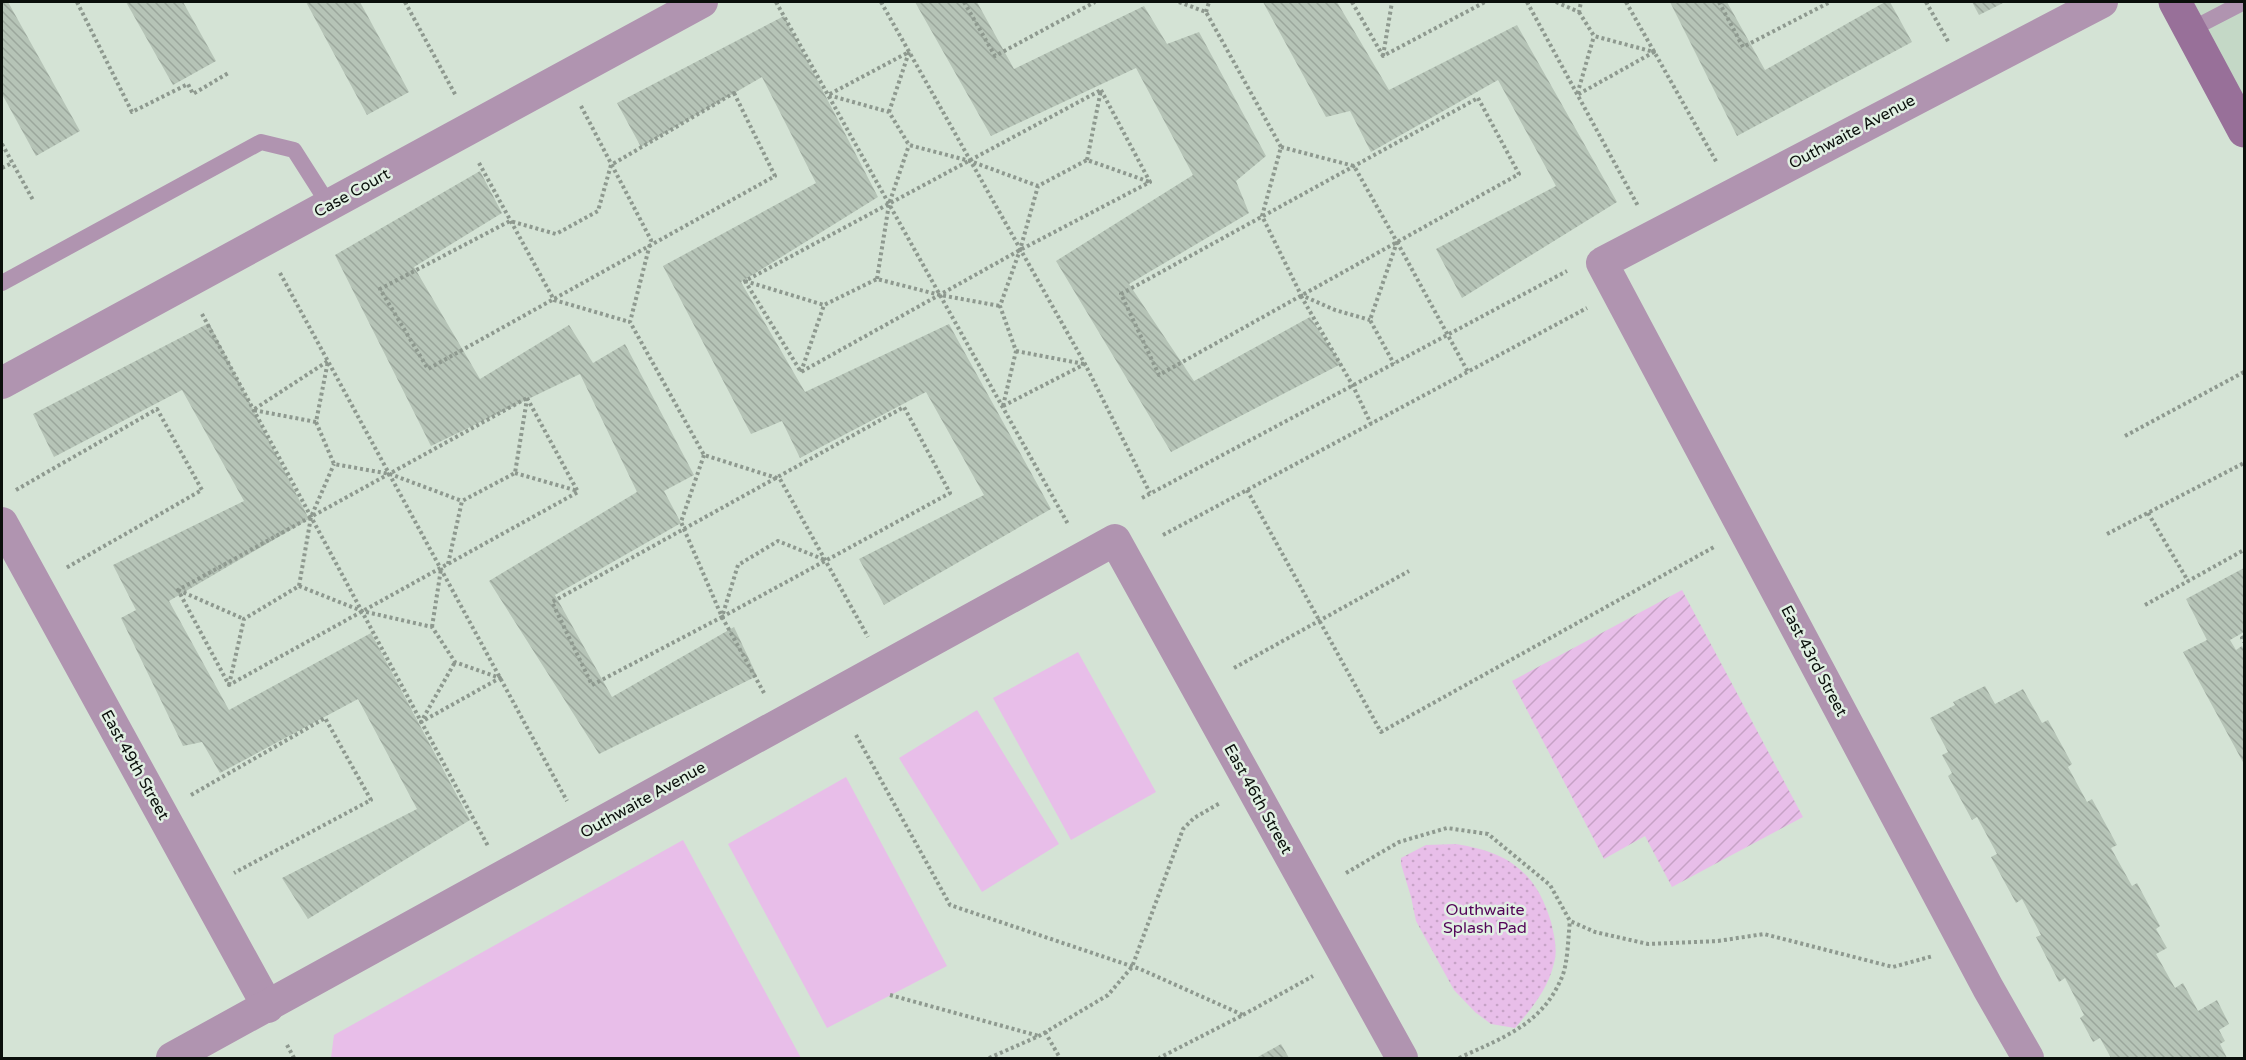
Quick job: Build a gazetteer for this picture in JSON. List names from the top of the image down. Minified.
{"streets":{"street":["Outhwaite Avenue","Case Court","East 43rd Street","East 49th Street","East 46th Street"]},"crossings":[["Outhwaite Avenue","East 43rd Street"],["Outhwaite Avenue","East 49th Street"],["Outhwaite Avenue","East 46th Street"]],"parks":["Outhwaite Splash Pad"]}
